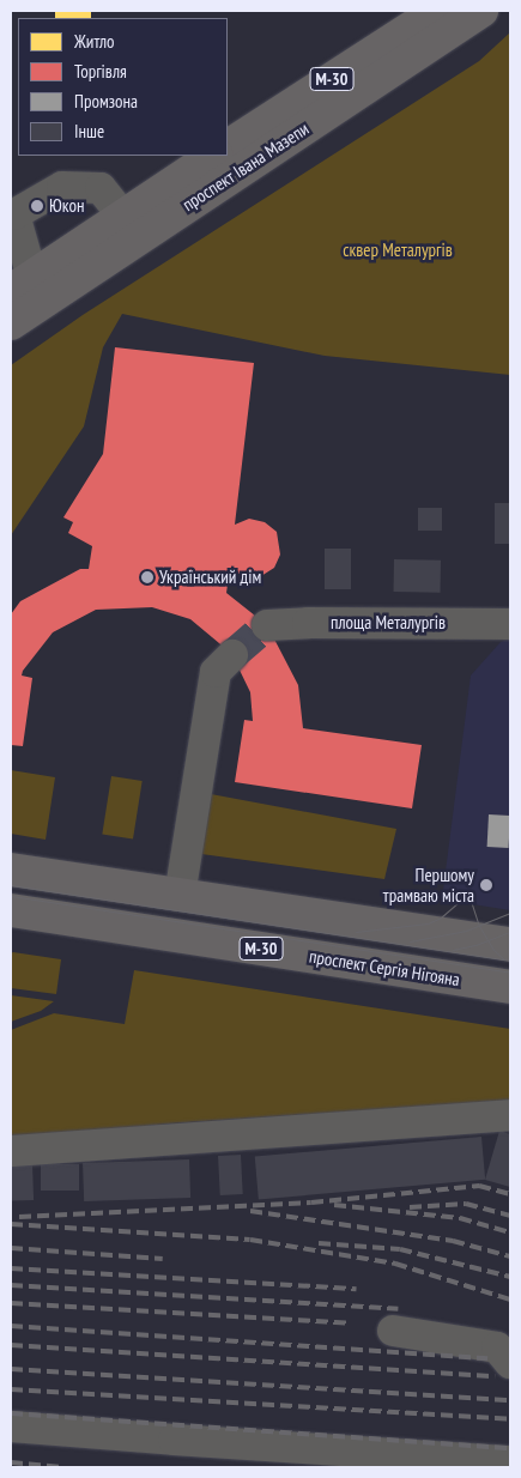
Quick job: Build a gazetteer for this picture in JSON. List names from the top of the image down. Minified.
{"streets":{"highway":["М-30","проспект Івана Мазепи","проспект Сергія Нігояна"],"lane":["площа Металургів"]},"parks":["сквер Металургів"],"places":["Юкон","Український дім","Першому трамваю міста"],"legend":["Житло","Торгівля","Промзона","Інше"]}
